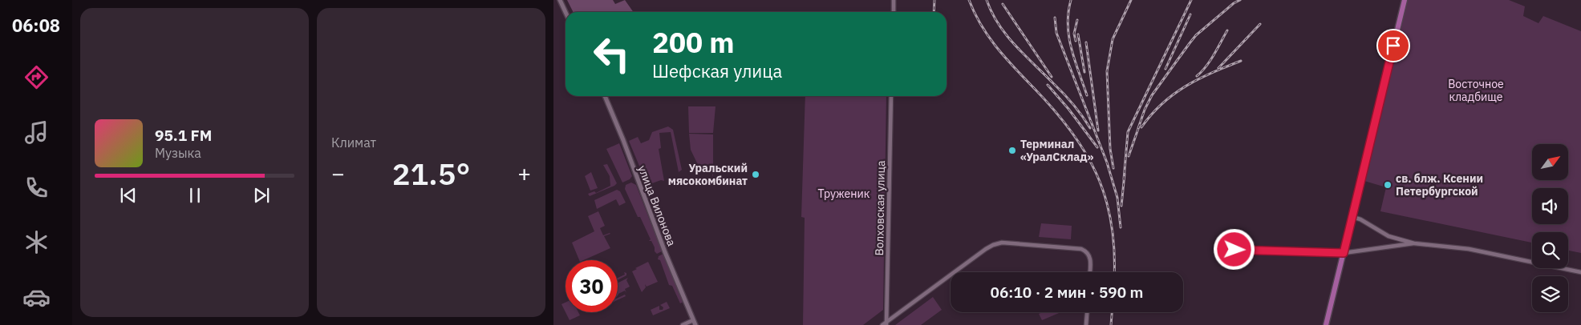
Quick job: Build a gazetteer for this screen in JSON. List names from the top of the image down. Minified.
{"streets":{"street":["улица Вилонова","Волховская улица"]},"parks":["Восточное кладбище","Труженик"],"places":["Терминал «УралСклад»","Уральский мясокомбинат","св. блж. Ксении Петербургской"],"north":"top right","page":{"tabs":"06:08","tile":"Климат","turn":["200 m","Шефская улица"],"song":["95.1 FM","Музыка"],"heat":["−","21.5°","+"],"limit":"30","trip":"06:10 · 2 мин · 590 m"}}
